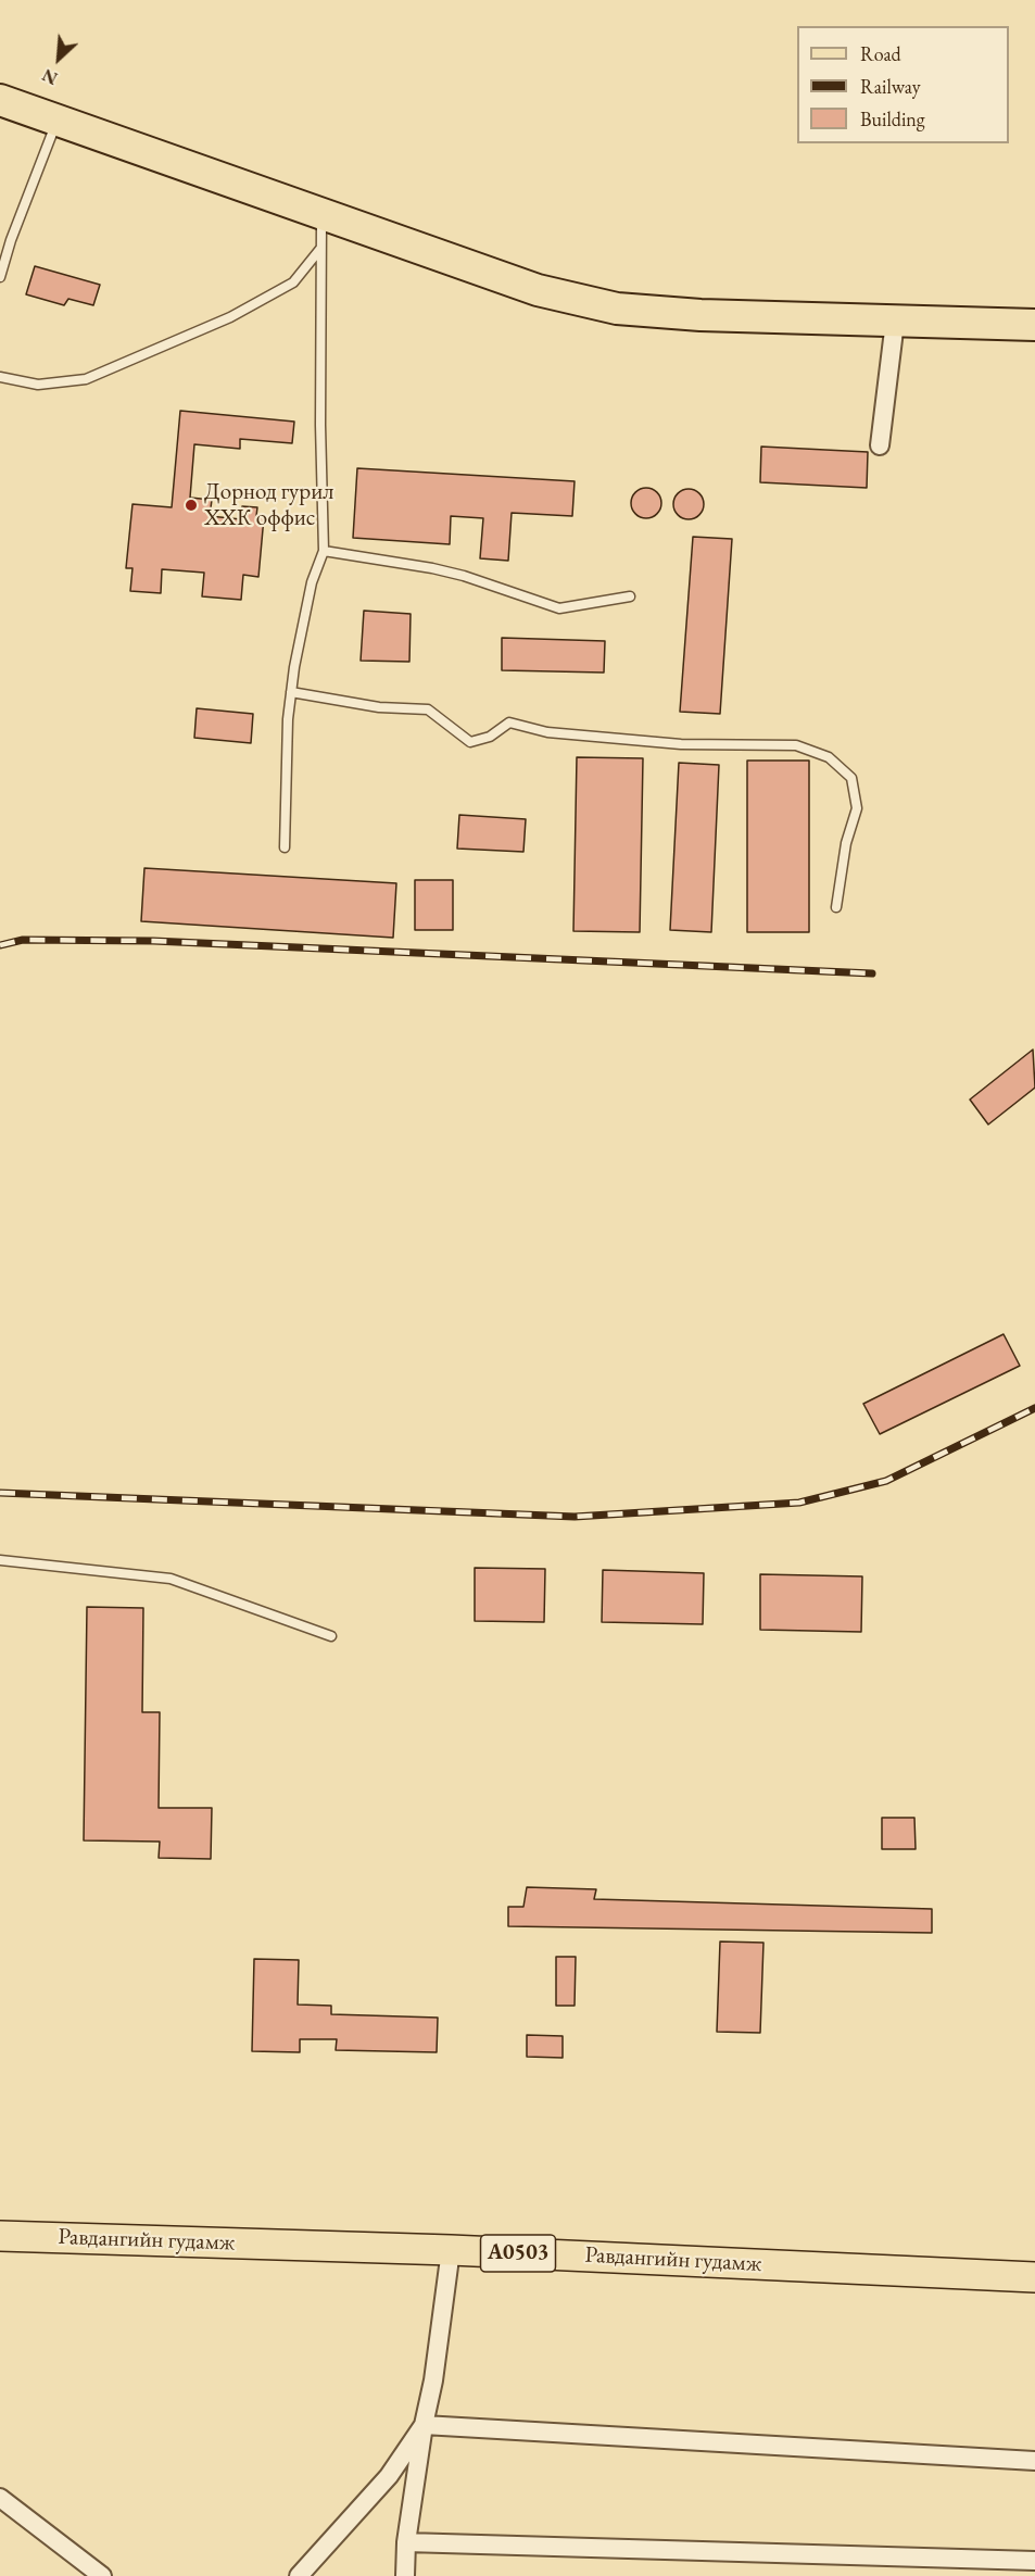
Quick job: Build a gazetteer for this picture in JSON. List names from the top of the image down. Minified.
{"streets":{"main road":["Равдангийн гудамж","A0503"]},"places":["Дорнод гурил ХХК оффис"],"legend":["Road","Railway","Building"],"north":"bottom left"}
